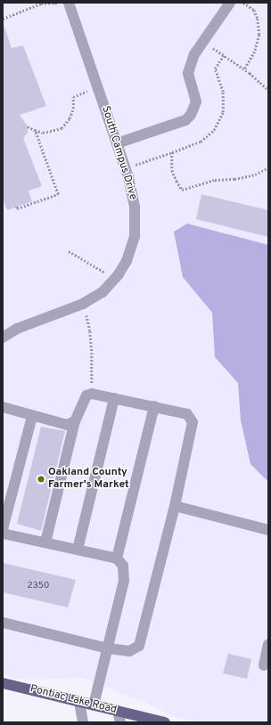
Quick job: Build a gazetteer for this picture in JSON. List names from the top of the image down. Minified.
{"streets":{"main road":["Pontiac Lake Road"],"street":["South Campus Drive"]},"places":["Oakland County Farmer's Market"],"house_numbers":["2350"]}
